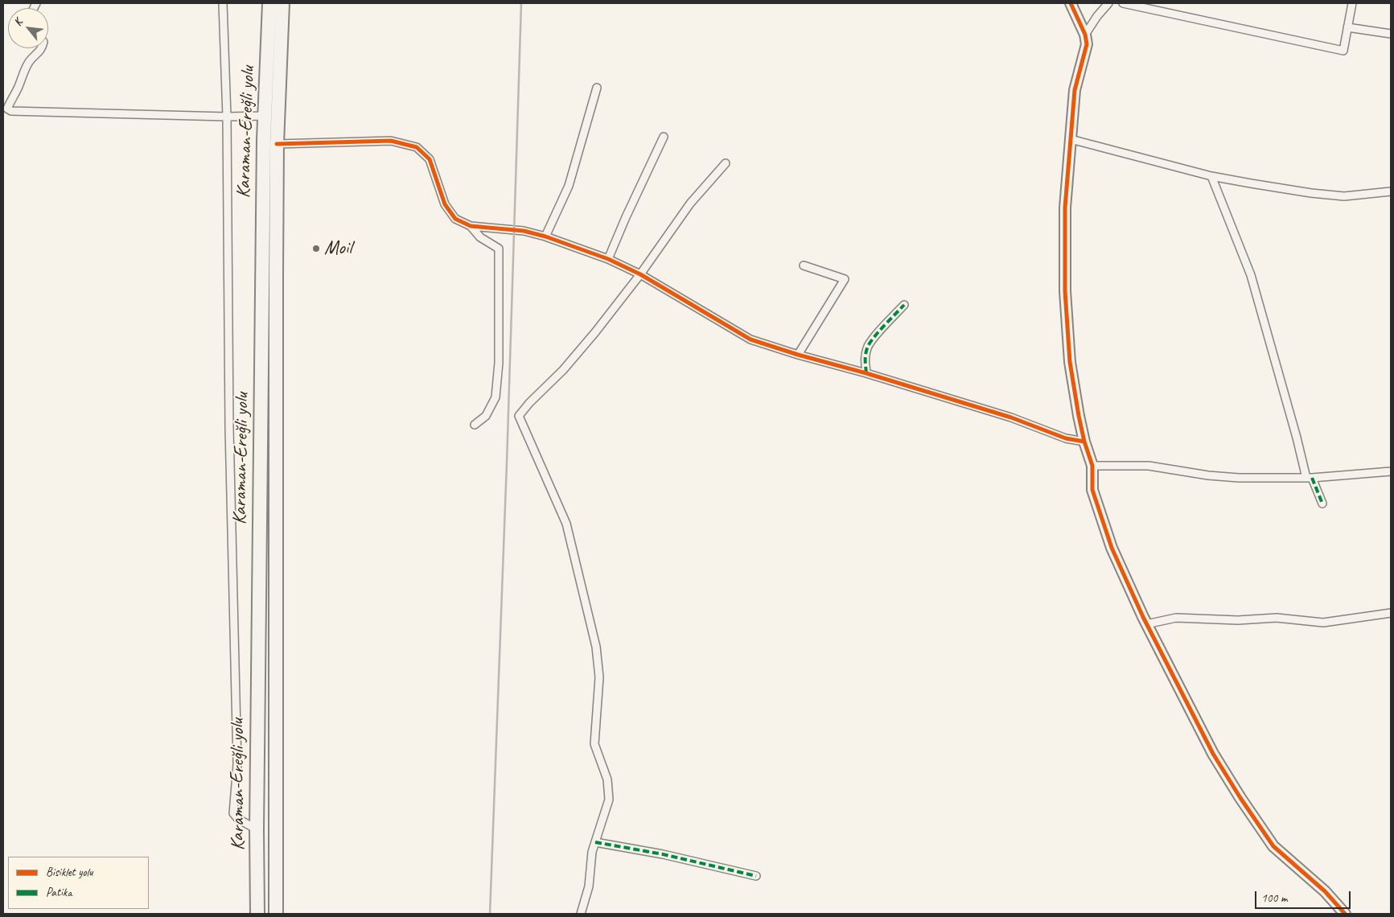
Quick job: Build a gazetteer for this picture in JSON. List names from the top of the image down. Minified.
{"streets":{"highway":["Karaman-Ereğli yolu"]},"places":["Moil"],"legend":["Bisiklet yolu","Patika"],"scale_bar":"100 m","north":"top left"}
